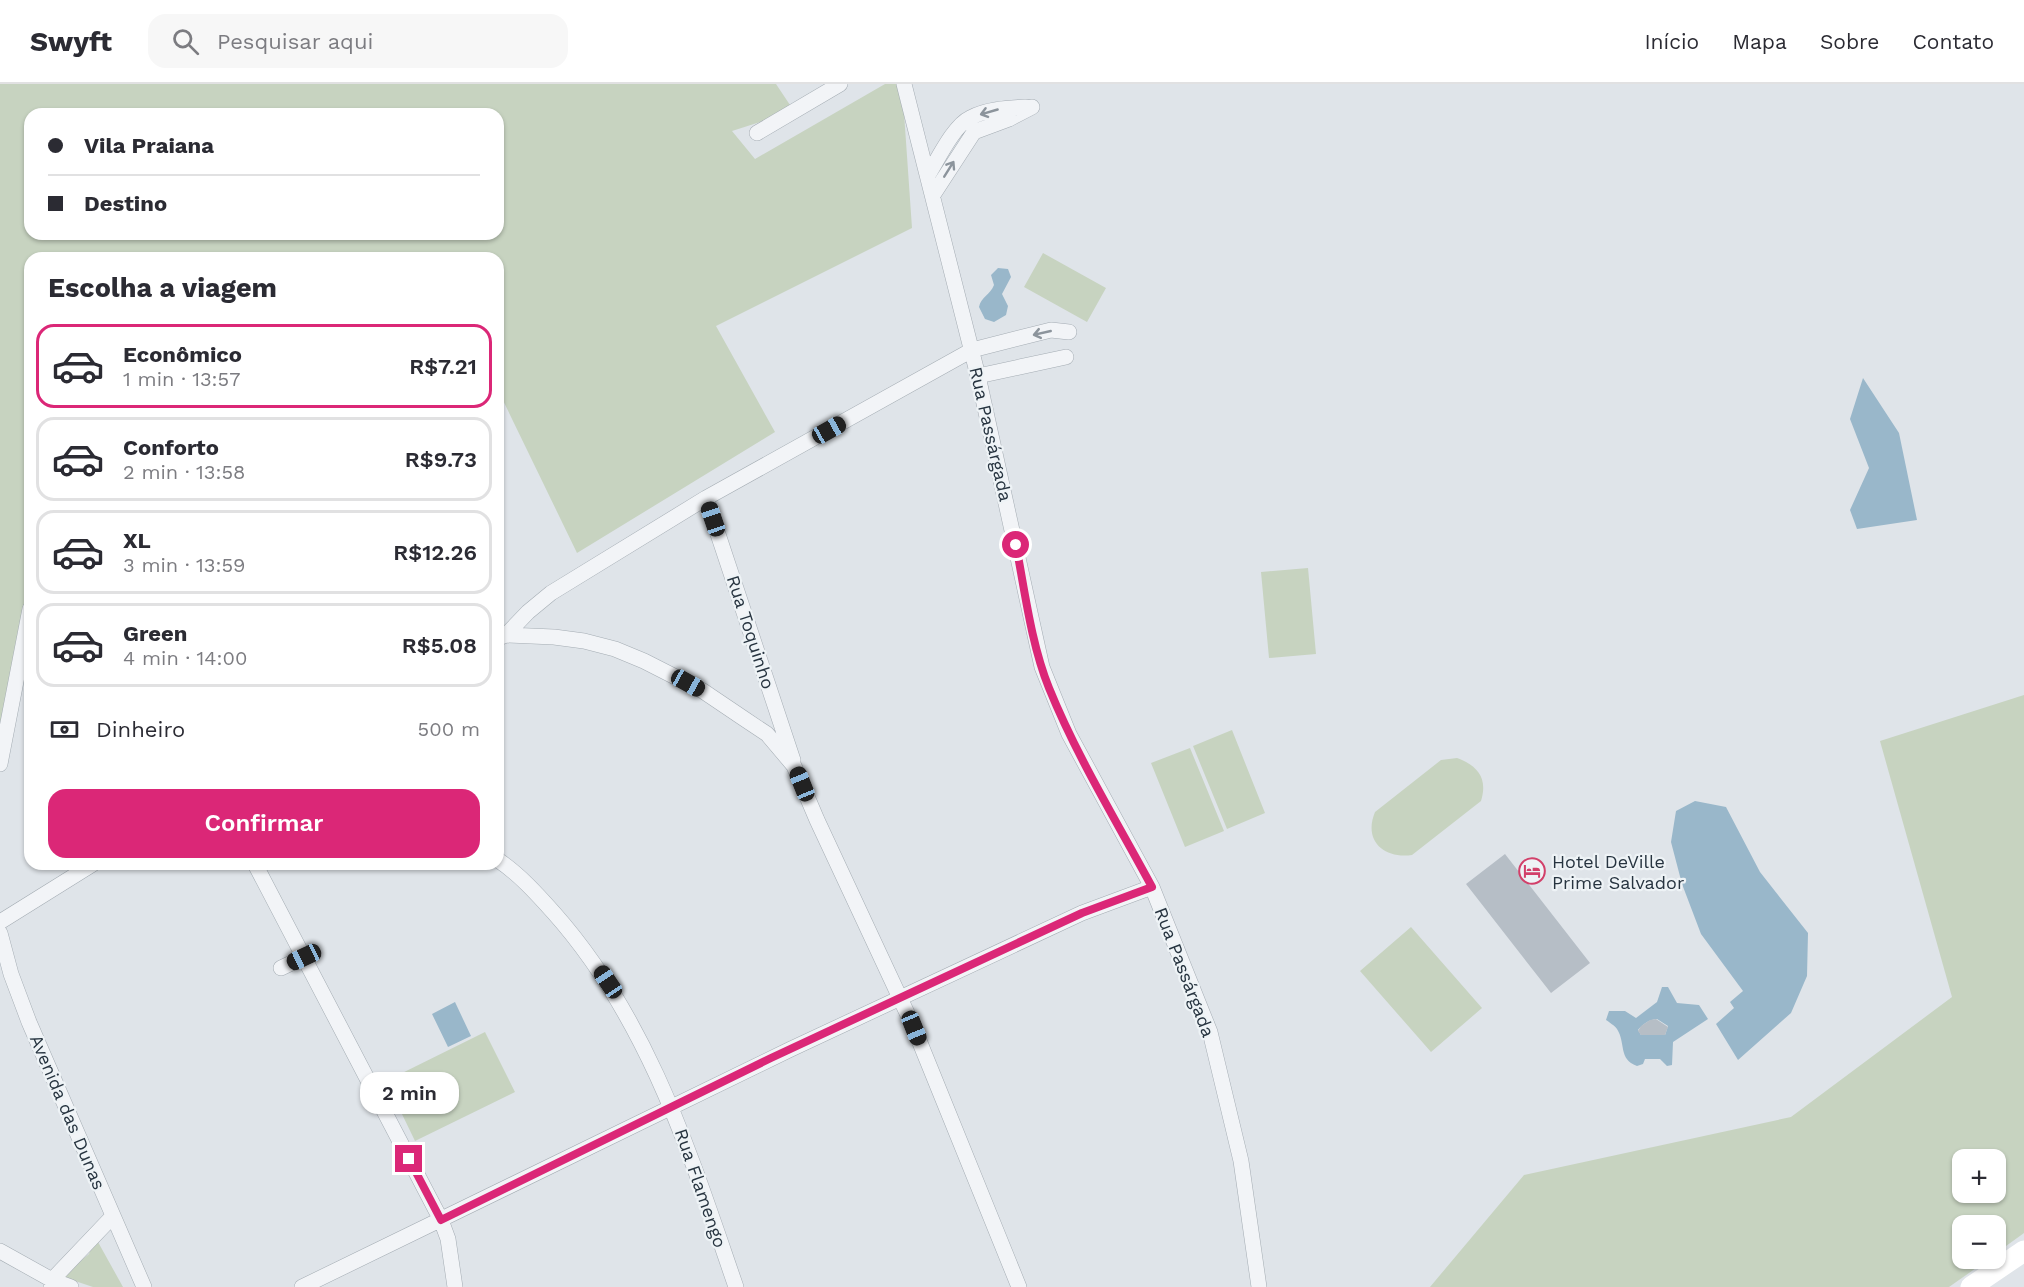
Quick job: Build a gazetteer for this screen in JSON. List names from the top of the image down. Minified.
{"streets":{"street":["Rua Passárgada","Rua Toquinho","Avenida das Dunas","Rua Flamengo"]},"places":{"hotel":["Hotel DeVille Prime Salvador"]},"page":{"header":"Swyft","search":"Pesquisar aqui","nav":["Início","Mapa","Sobre","Contato"],"banner":["Vila Praiana","Destino"],"heading":"Escolha a viagem","list":[{"name":"Econômico","note":"1 min · 13:57","value":"R$7.21"},{"name":"Conforto","note":"2 min · 13:58","value":"R$9.73"},{"name":"XL","note":"3 min · 13:59","value":"R$12.26"},{"name":"Green","note":"4 min · 14:00","value":"R$5.08"}],"pay":["Dinheiro","500 m"],"buttons":"Confirmar","bubble":"2 min","map_buttons":["+","−"]}}
